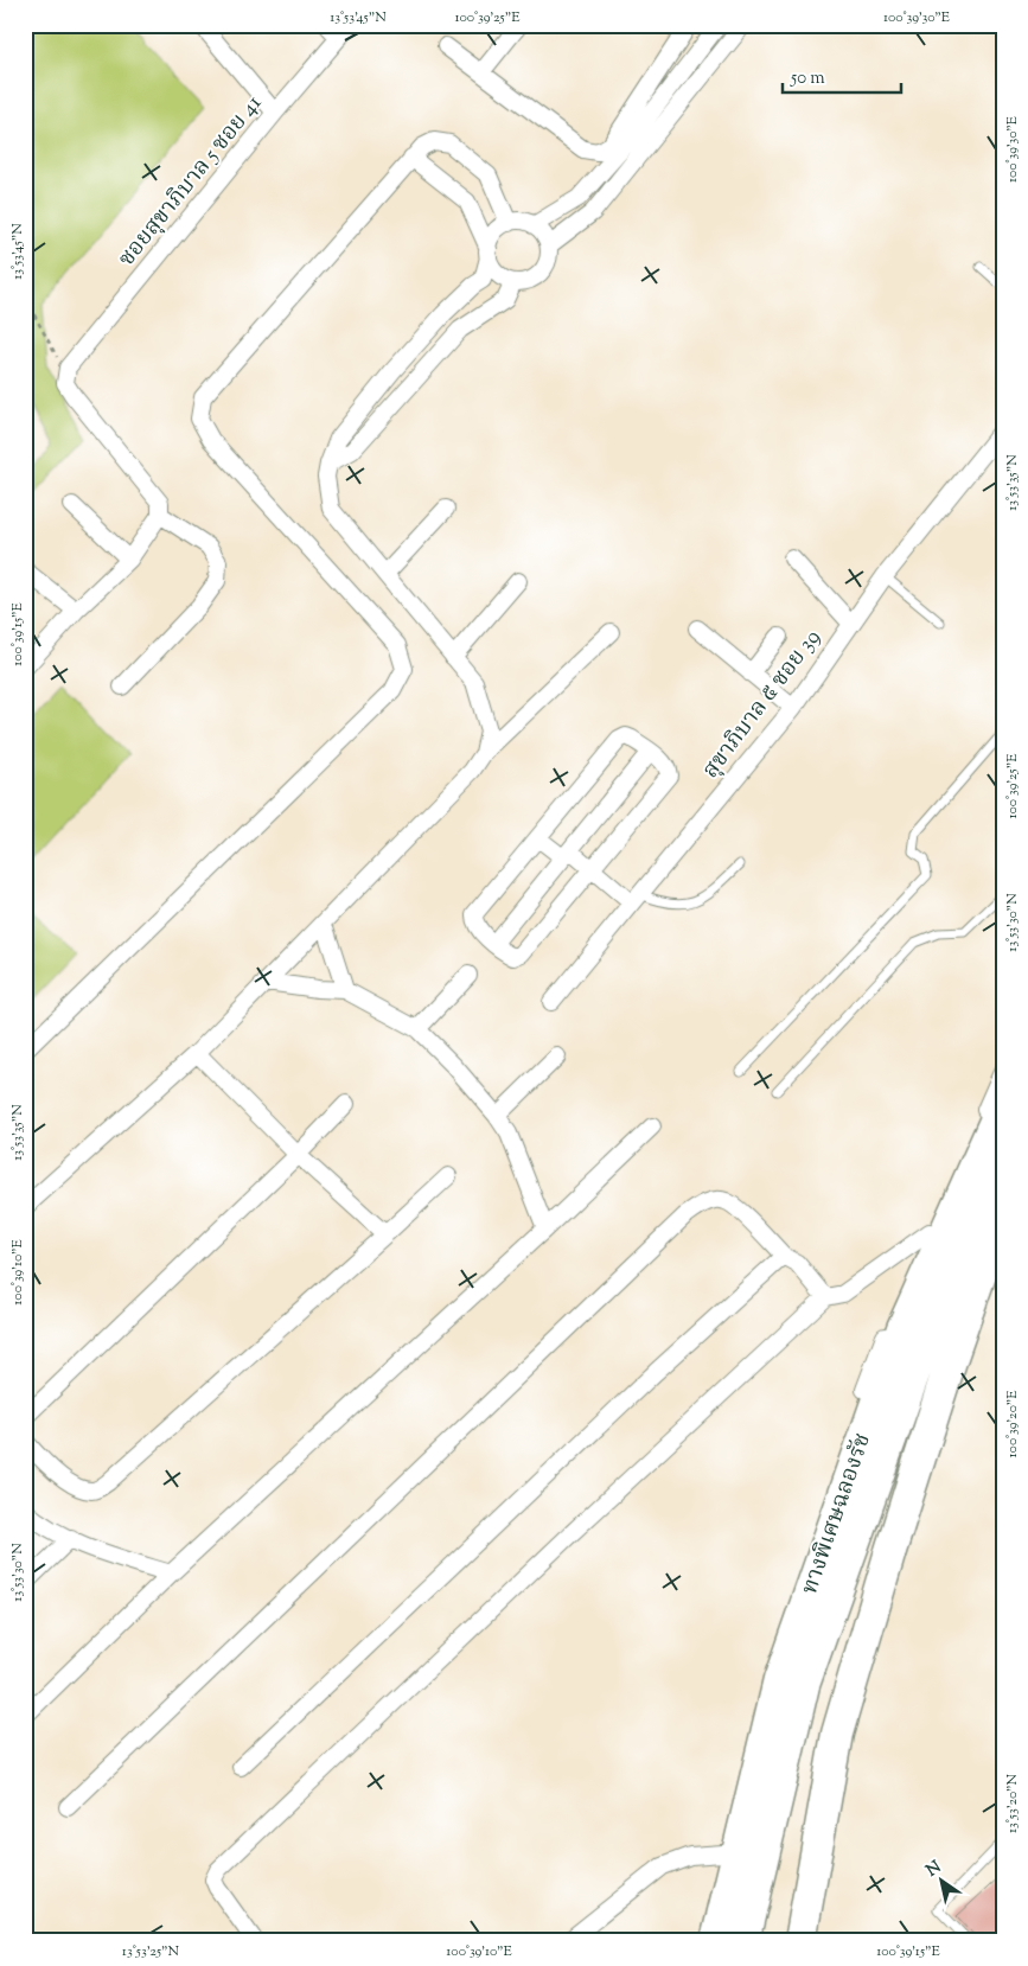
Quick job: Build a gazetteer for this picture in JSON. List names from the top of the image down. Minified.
{"streets":{"highway":["ทางพิเศษฉลองรัช"],"street":["ซอยสุขาภิบาล 5 ซอย 41","สุขาภิบาล ๕ ซอย 39"]},"scale_bar":"50 m","north":"top left","coordinates":["13°53'45\"N","100°39'25\"E","100°39'30\"E","13°53'35\"N","100°39'15\"E","13°53'30\"N","100°39'10\"E","100°39'20\"E","13°53'20\"N","13°53'25\"N"]}
